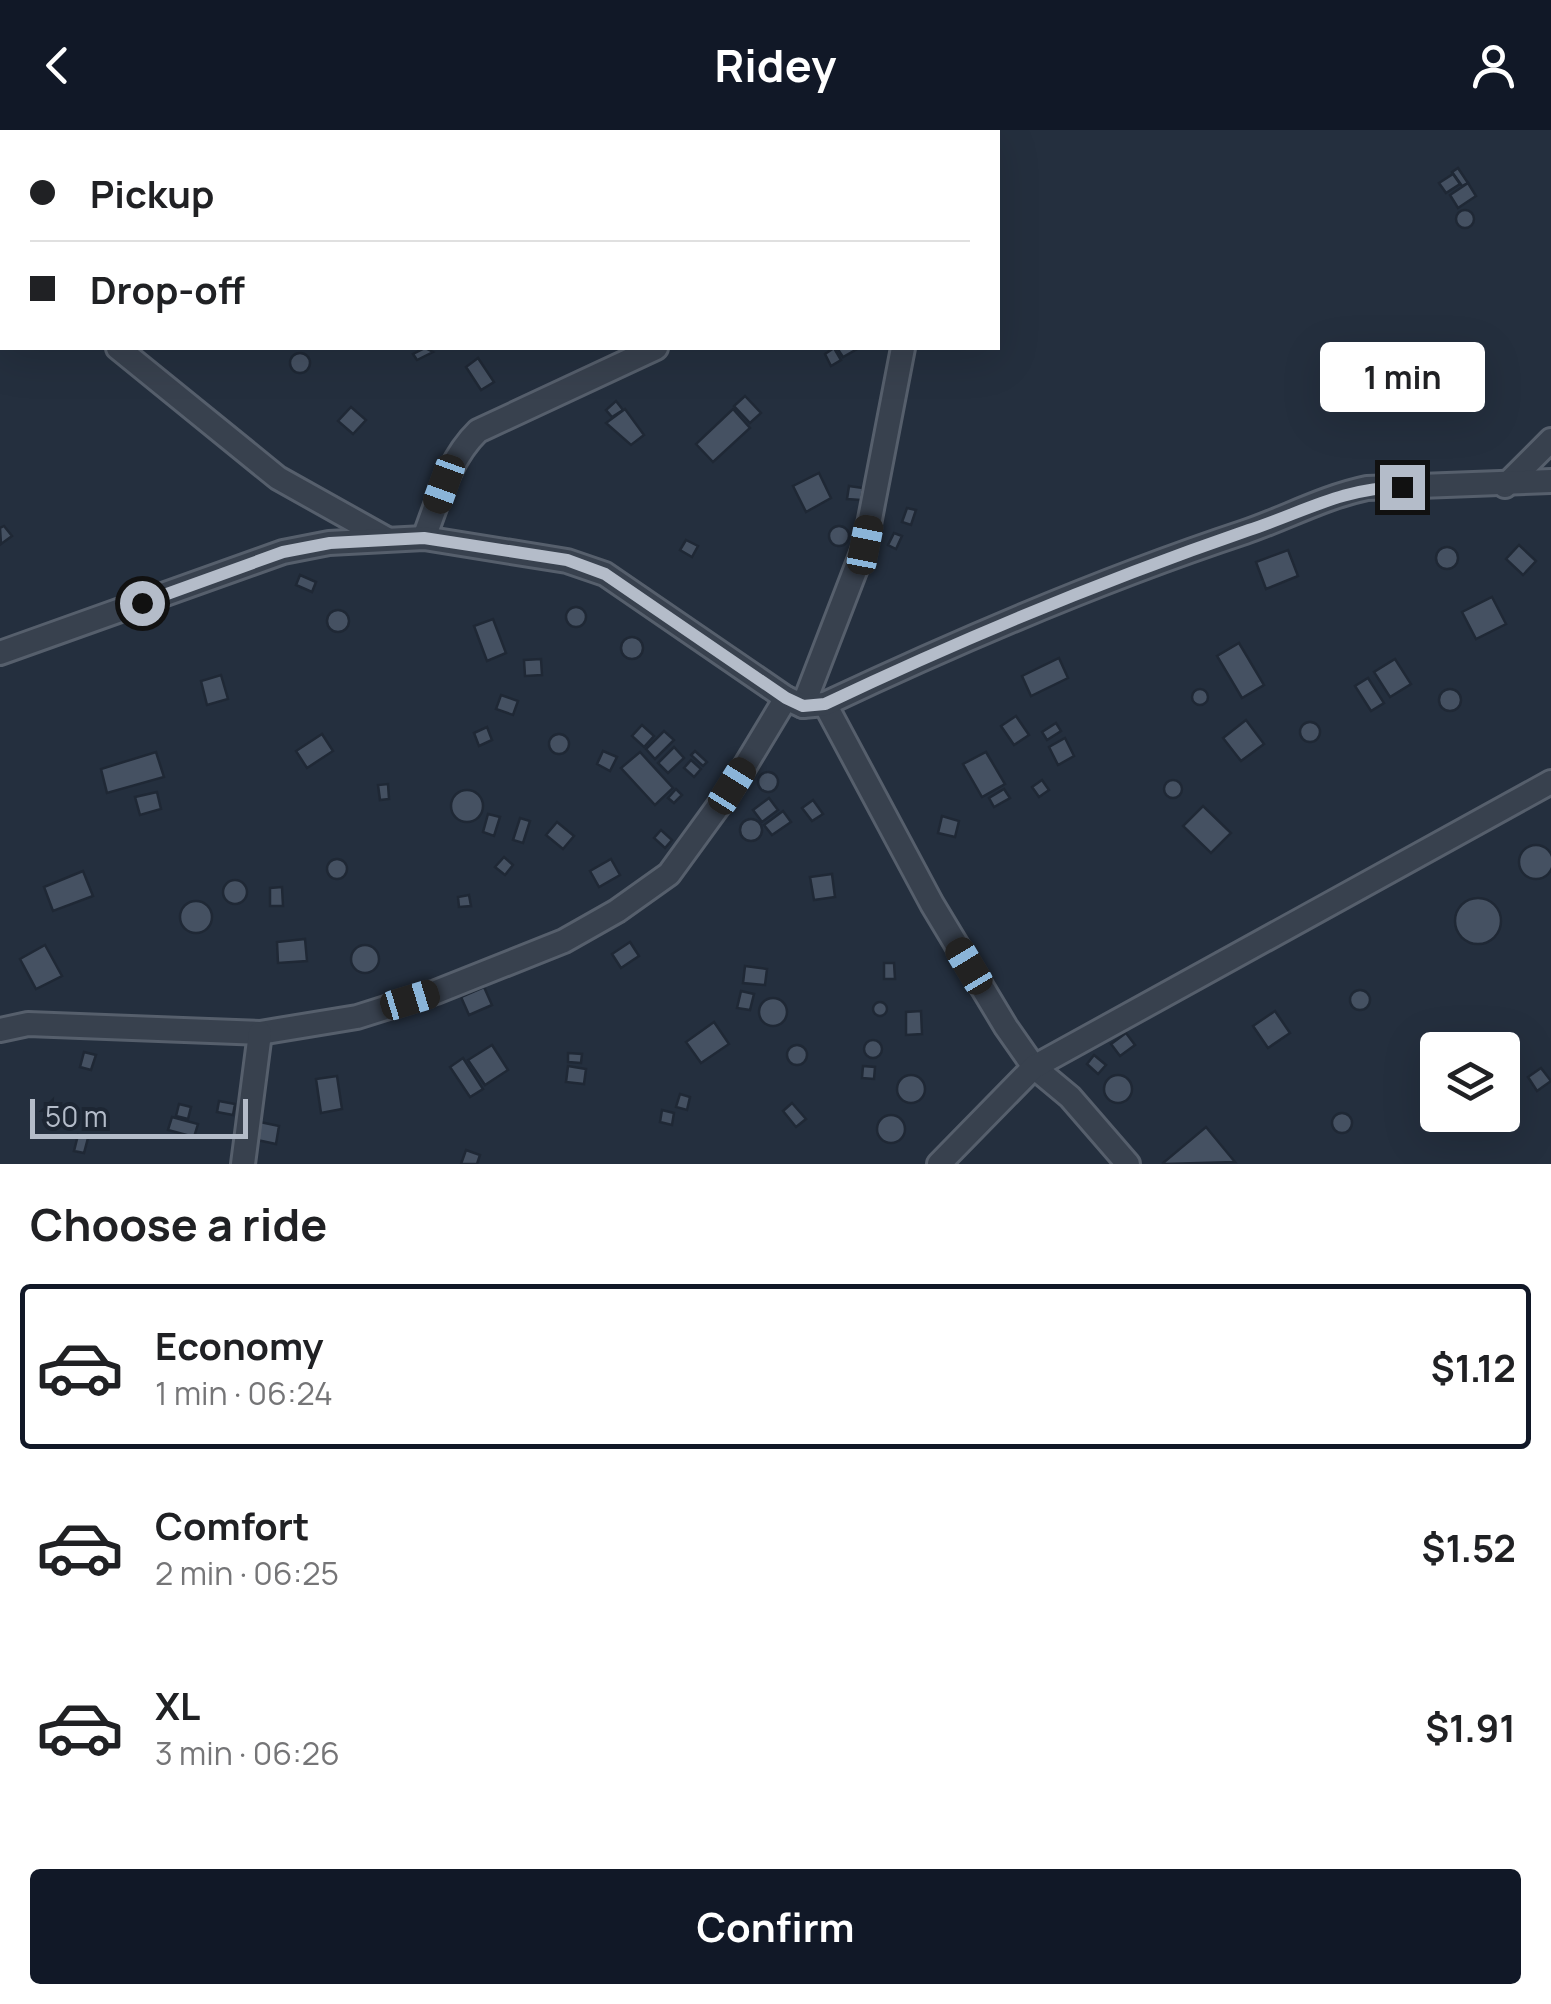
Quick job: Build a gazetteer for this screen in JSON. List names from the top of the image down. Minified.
{"scale_bar":"50 m","page":{"header":"Ridey","banner":["Pickup","Drop-off"],"bubble":"1 min","scale":"50 m","heading":"Choose a ride","list":[{"name":"Economy","note":"1 min · 06:24","value":"$1.12"},{"name":"Comfort","note":"2 min · 06:25","value":"$1.52"},{"name":"XL","note":"3 min · 06:26","value":"$1.91"}],"buttons":"Confirm"}}
